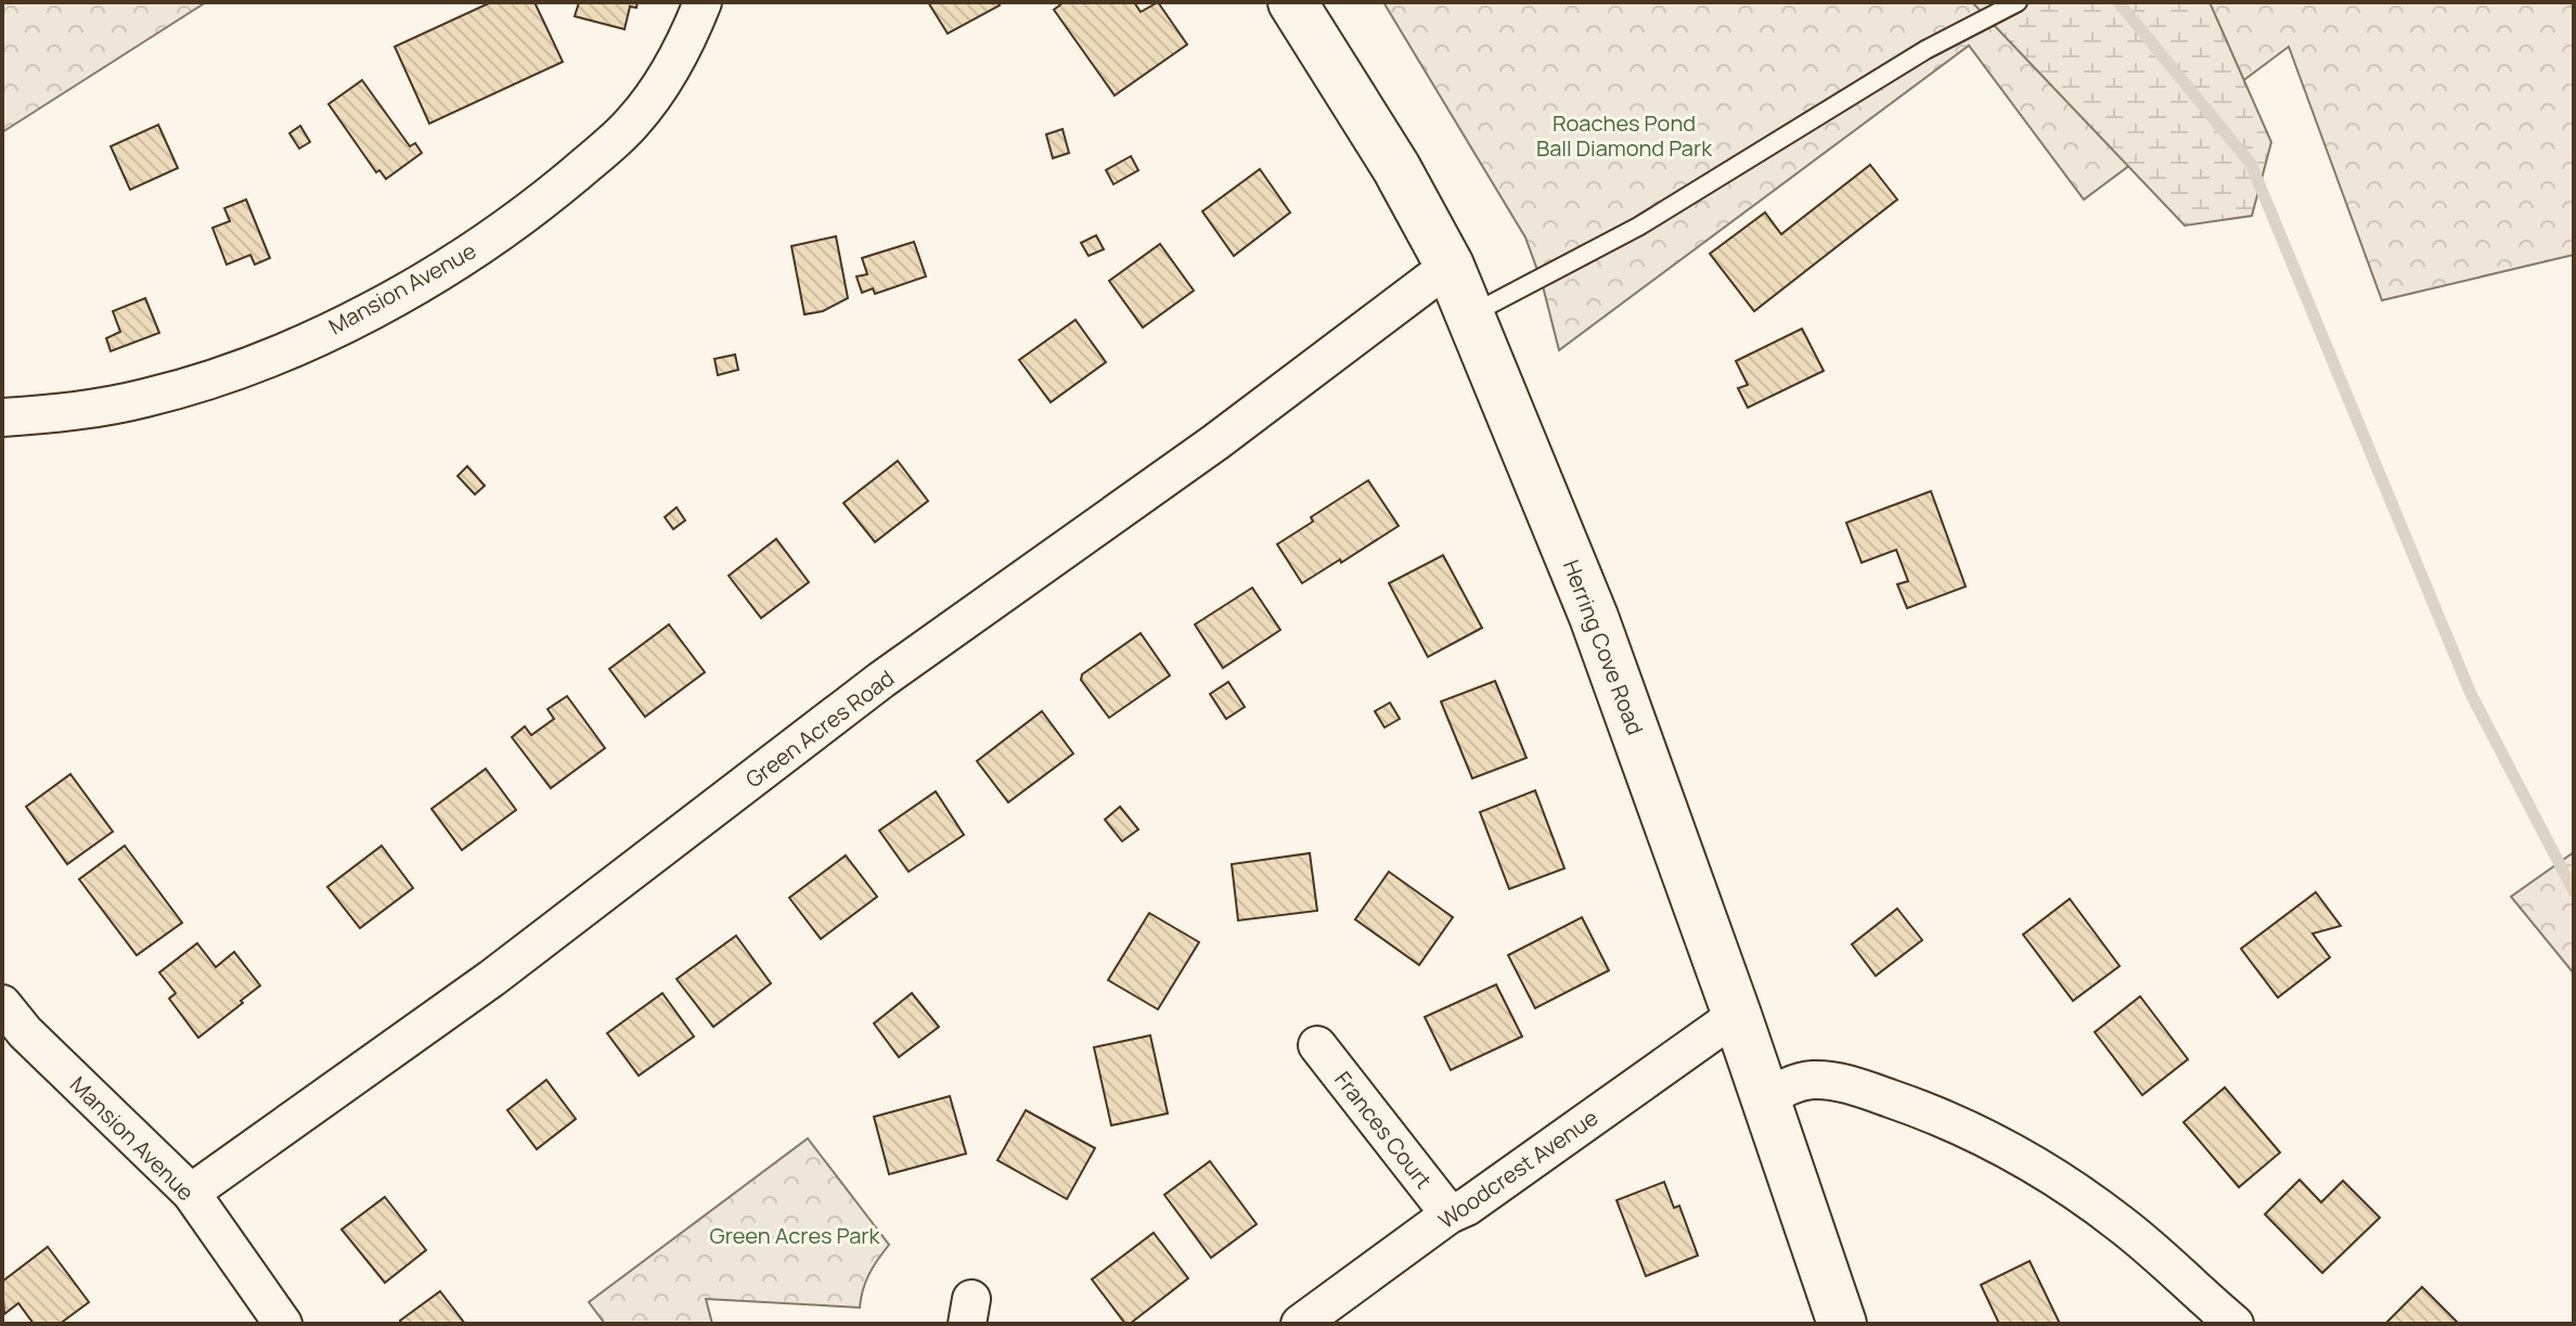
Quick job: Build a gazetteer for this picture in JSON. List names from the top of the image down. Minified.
{"streets":{"main road":["Herring Cove Road"],"street":["Mansion Avenue","Green Acres Road","Frances Court","Woodcrest Avenue"]},"crossings":[["Mansion Avenue","Green Acres Road"],["Herring Cove Road","Green Acres Road"],["Herring Cove Road","Woodcrest Avenue"],["Frances Court","Woodcrest Avenue"]],"parks":["Roaches Pond Ball Diamond Park","Green Acres Park"]}
